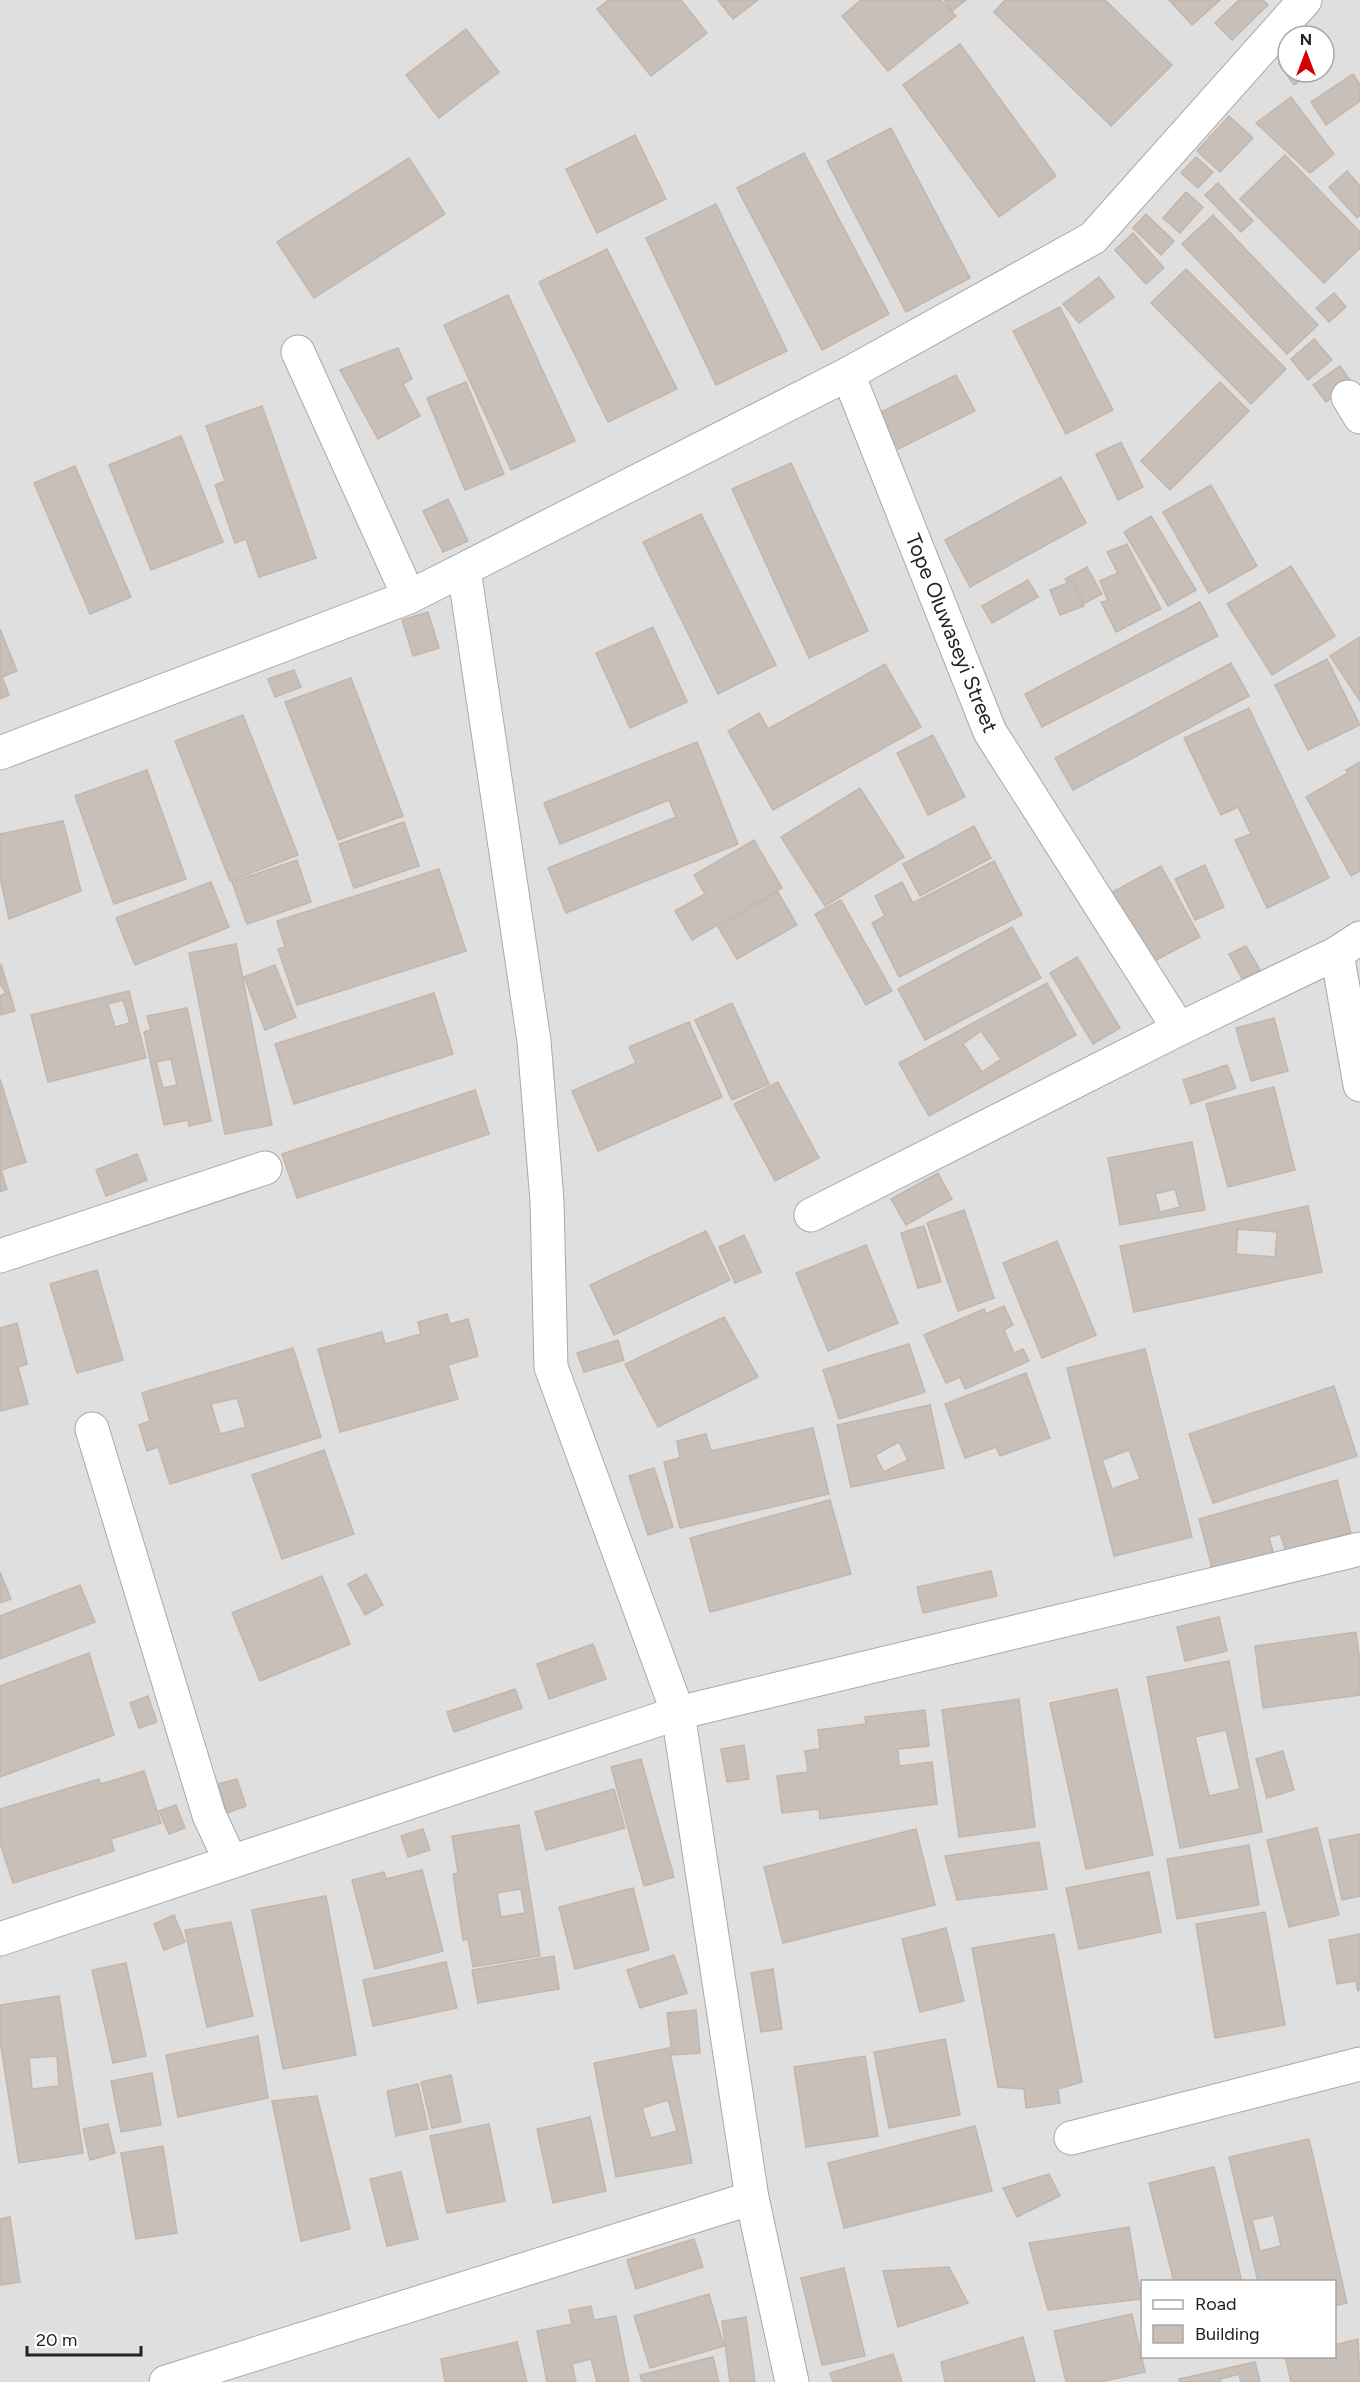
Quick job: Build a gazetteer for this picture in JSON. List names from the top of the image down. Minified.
{"streets":{"street":["Tope Oluwaseyi Street"]},"legend":["Road","Building"],"scale_bar":"20 m","north":"top"}
